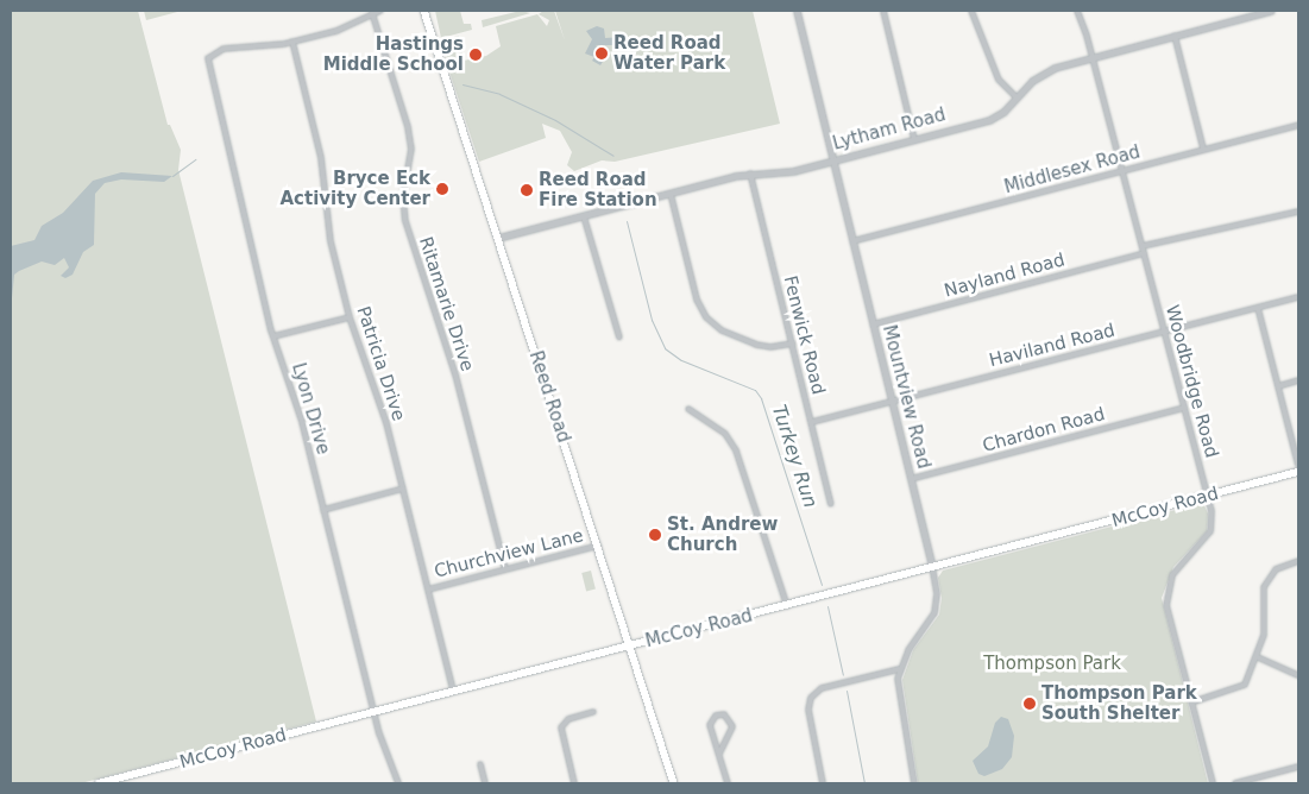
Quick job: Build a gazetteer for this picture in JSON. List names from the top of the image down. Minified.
{"streets":{"main road":["Reed Road","McCoy Road"],"street":["Lytham Road","Middlesex Road","Nayland Road","Ritamarie Drive","Fenwick Road","Haviland Road","Patricia Drive","Woodbridge Road","Mountview Road","Lyon Drive","Chardon Road","Churchview Lane"]},"crossings":[["Lytham Road","Fenwick Road"],["Lytham Road","Woodbridge Road"],["Lytham Road","Reed Road"],["Lytham Road","Mountview Road"],["Middlesex Road","Woodbridge Road"],["Middlesex Road","Mountview Road"],["Nayland Road","Woodbridge Road"],["Nayland Road","Mountview Road"],["Ritamarie Drive","Churchview Lane"],["Fenwick Road","Haviland Road"],["Haviland Road","Woodbridge Road"],["Haviland Road","Mountview Road"],["Patricia Drive","Lyon Drive"],["Patricia Drive","McCoy Road"],["Patricia Drive","Churchview Lane"],["Woodbridge Road","Chardon Road"],["Woodbridge Road","McCoy Road"],["Reed Road","McCoy Road"],["Reed Road","Churchview Lane"],["Mountview Road","Chardon Road"],["Mountview Road","McCoy Road"],["Lyon Drive","McCoy Road"]],"water":["Turkey Run"],"parks":["Thompson Park"],"places":["Reed Road Water Park","Hastings Middle School","Bryce Eck Activity Center","Reed Road Fire Station","St. Andrew Church","Thompson Park South Shelter"]}
